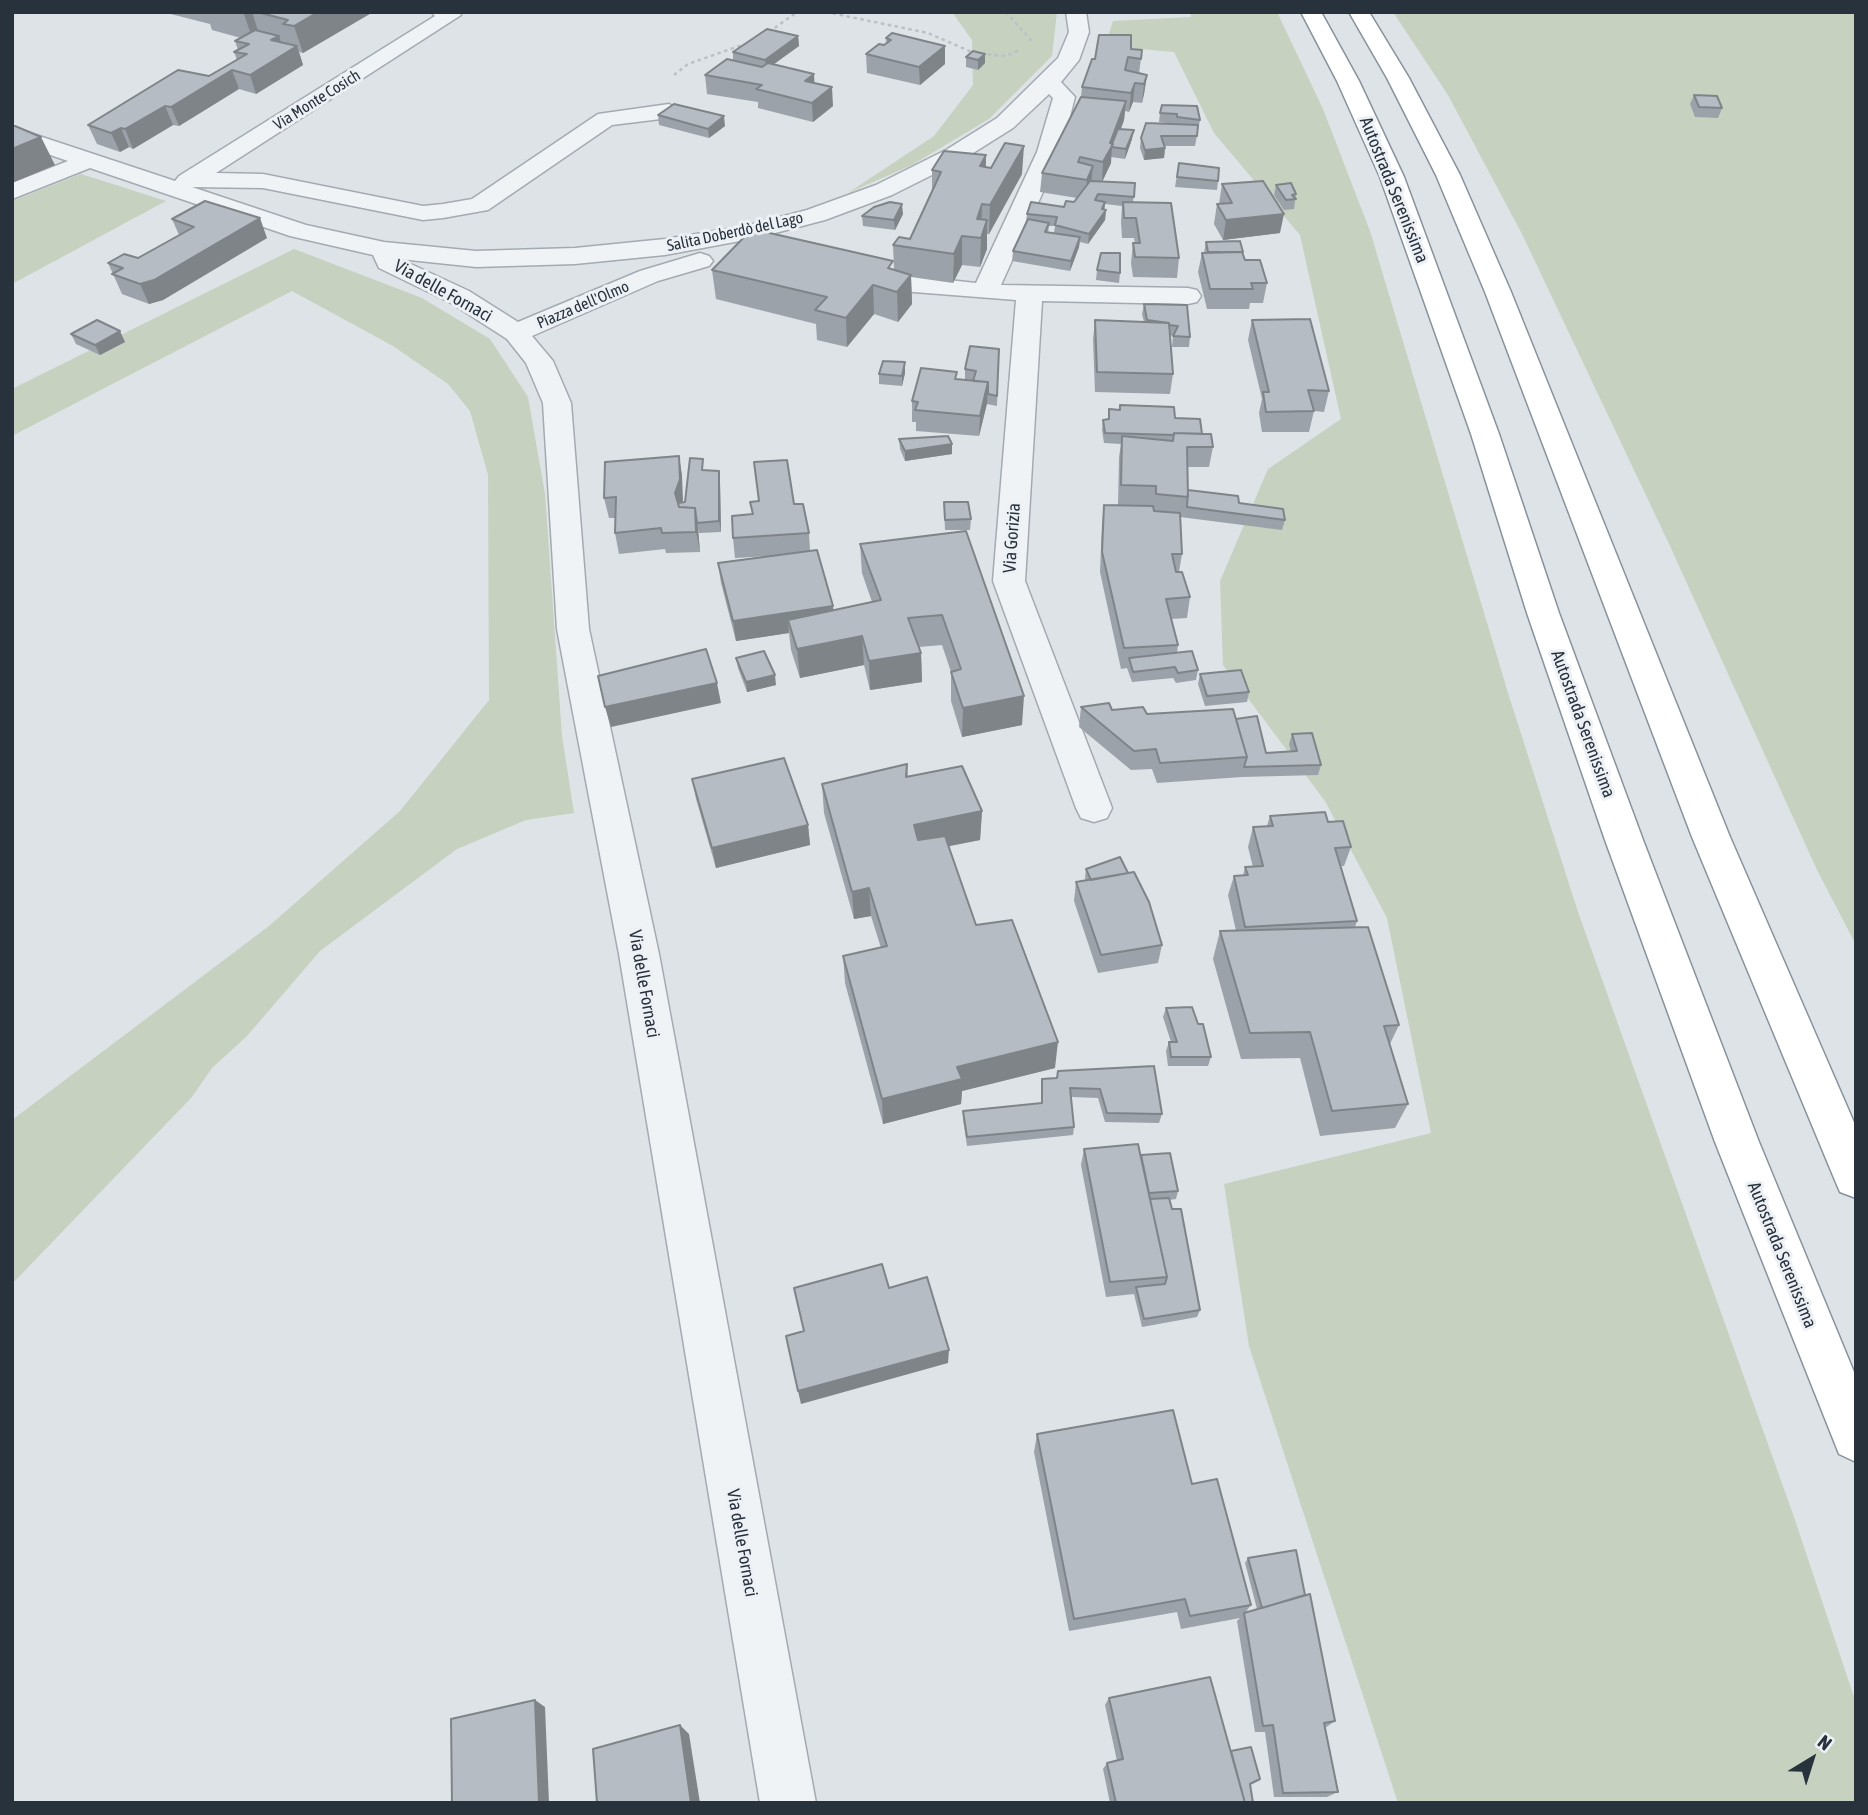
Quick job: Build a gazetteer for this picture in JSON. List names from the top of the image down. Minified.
{"streets":{"highway":["Autostrada Serenissima"],"street":["Via Monte Cosich","Salita Doberdò del Lago","Via delle Fornaci","Piazza dell'Olmo","Via Gorizia"]},"crossings":[["Salita Doberdò del Lago","Via delle Fornaci"],["Via delle Fornaci","Piazza dell'Olmo"]],"north":"top right"}
